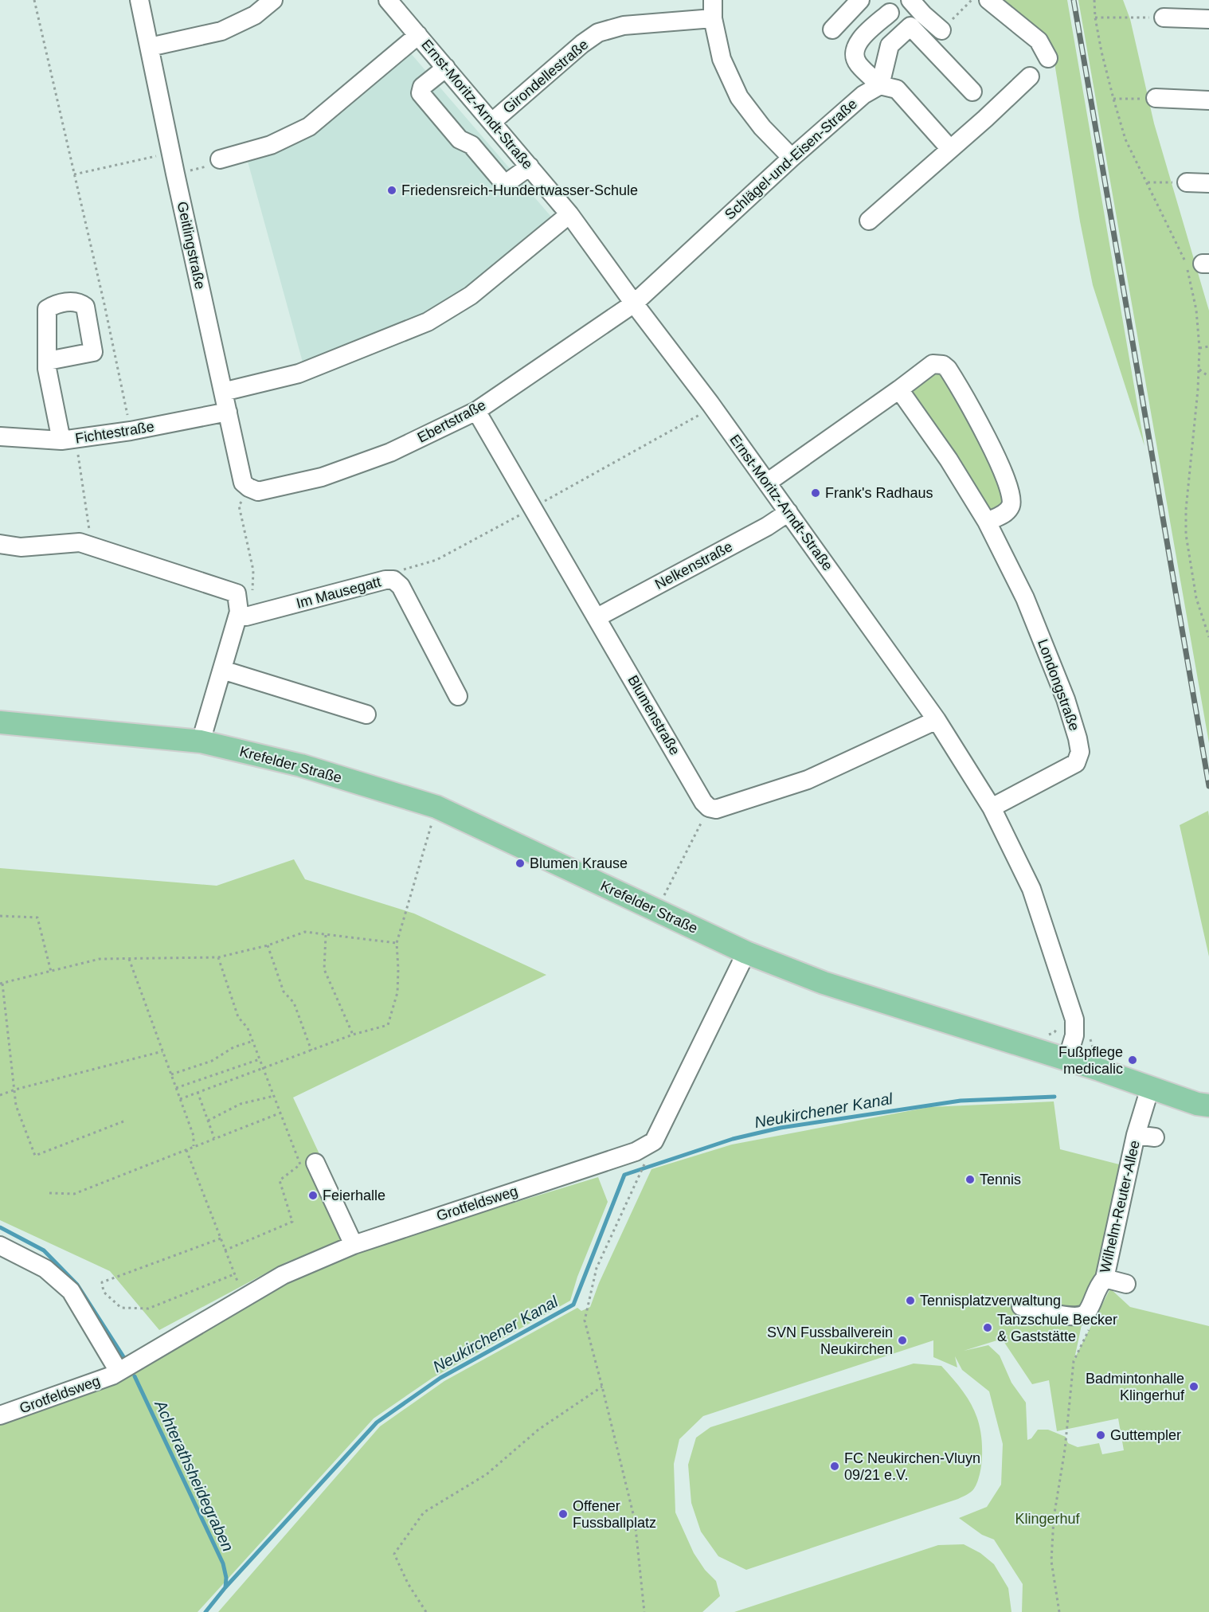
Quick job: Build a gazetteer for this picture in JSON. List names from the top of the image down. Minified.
{"streets":{"main road":["Krefelder Straße"],"street":["Girondellestraße","Ernst-Moritz-Arndt-Straße","Schlägel-und-Eisen-Straße","Geitlingstraße","Ebertstraße","Fichtestraße","Nelkenstraße","Im Mausegatt","Londongstraße","Blumenstraße","Grotfeldsweg","Wilhelm-Reuter-Allee"]},"crossings":[["Girondellestraße","Ernst-Moritz-Arndt-Straße"],["Ernst-Moritz-Arndt-Straße","Schlägel-und-Eisen-Straße"],["Ernst-Moritz-Arndt-Straße","Ebertstraße"],["Ernst-Moritz-Arndt-Straße","Nelkenstraße"],["Ernst-Moritz-Arndt-Straße","Londongstraße"],["Ernst-Moritz-Arndt-Straße","Krefelder Straße"],["Schlägel-und-Eisen-Straße","Ebertstraße"],["Geitlingstraße","Ebertstraße"],["Geitlingstraße","Fichtestraße"],["Ebertstraße","Blumenstraße"],["Nelkenstraße","Blumenstraße"],["Krefelder Straße","Grotfeldsweg"],["Krefelder Straße","Wilhelm-Reuter-Allee"]],"water":["Neukirchener Kanal","Achterathsheidegraben"],"parks":["Klingerhuf"],"places":["Friedensreich-Hundertwasser-Schule","Frank's Radhaus","Blumen Krause","Fußpflege medicalic","Tennis","Feierhalle","Tennisplatzverwaltung","Tanzschule Becker & Gaststätte","SVN Fussballverein Neukirchen","Badmintonhalle Klingerhuf","Guttempler","FC Neukirchen-Vluyn 09/21 e.V.","Offener Fussballplatz"]}
